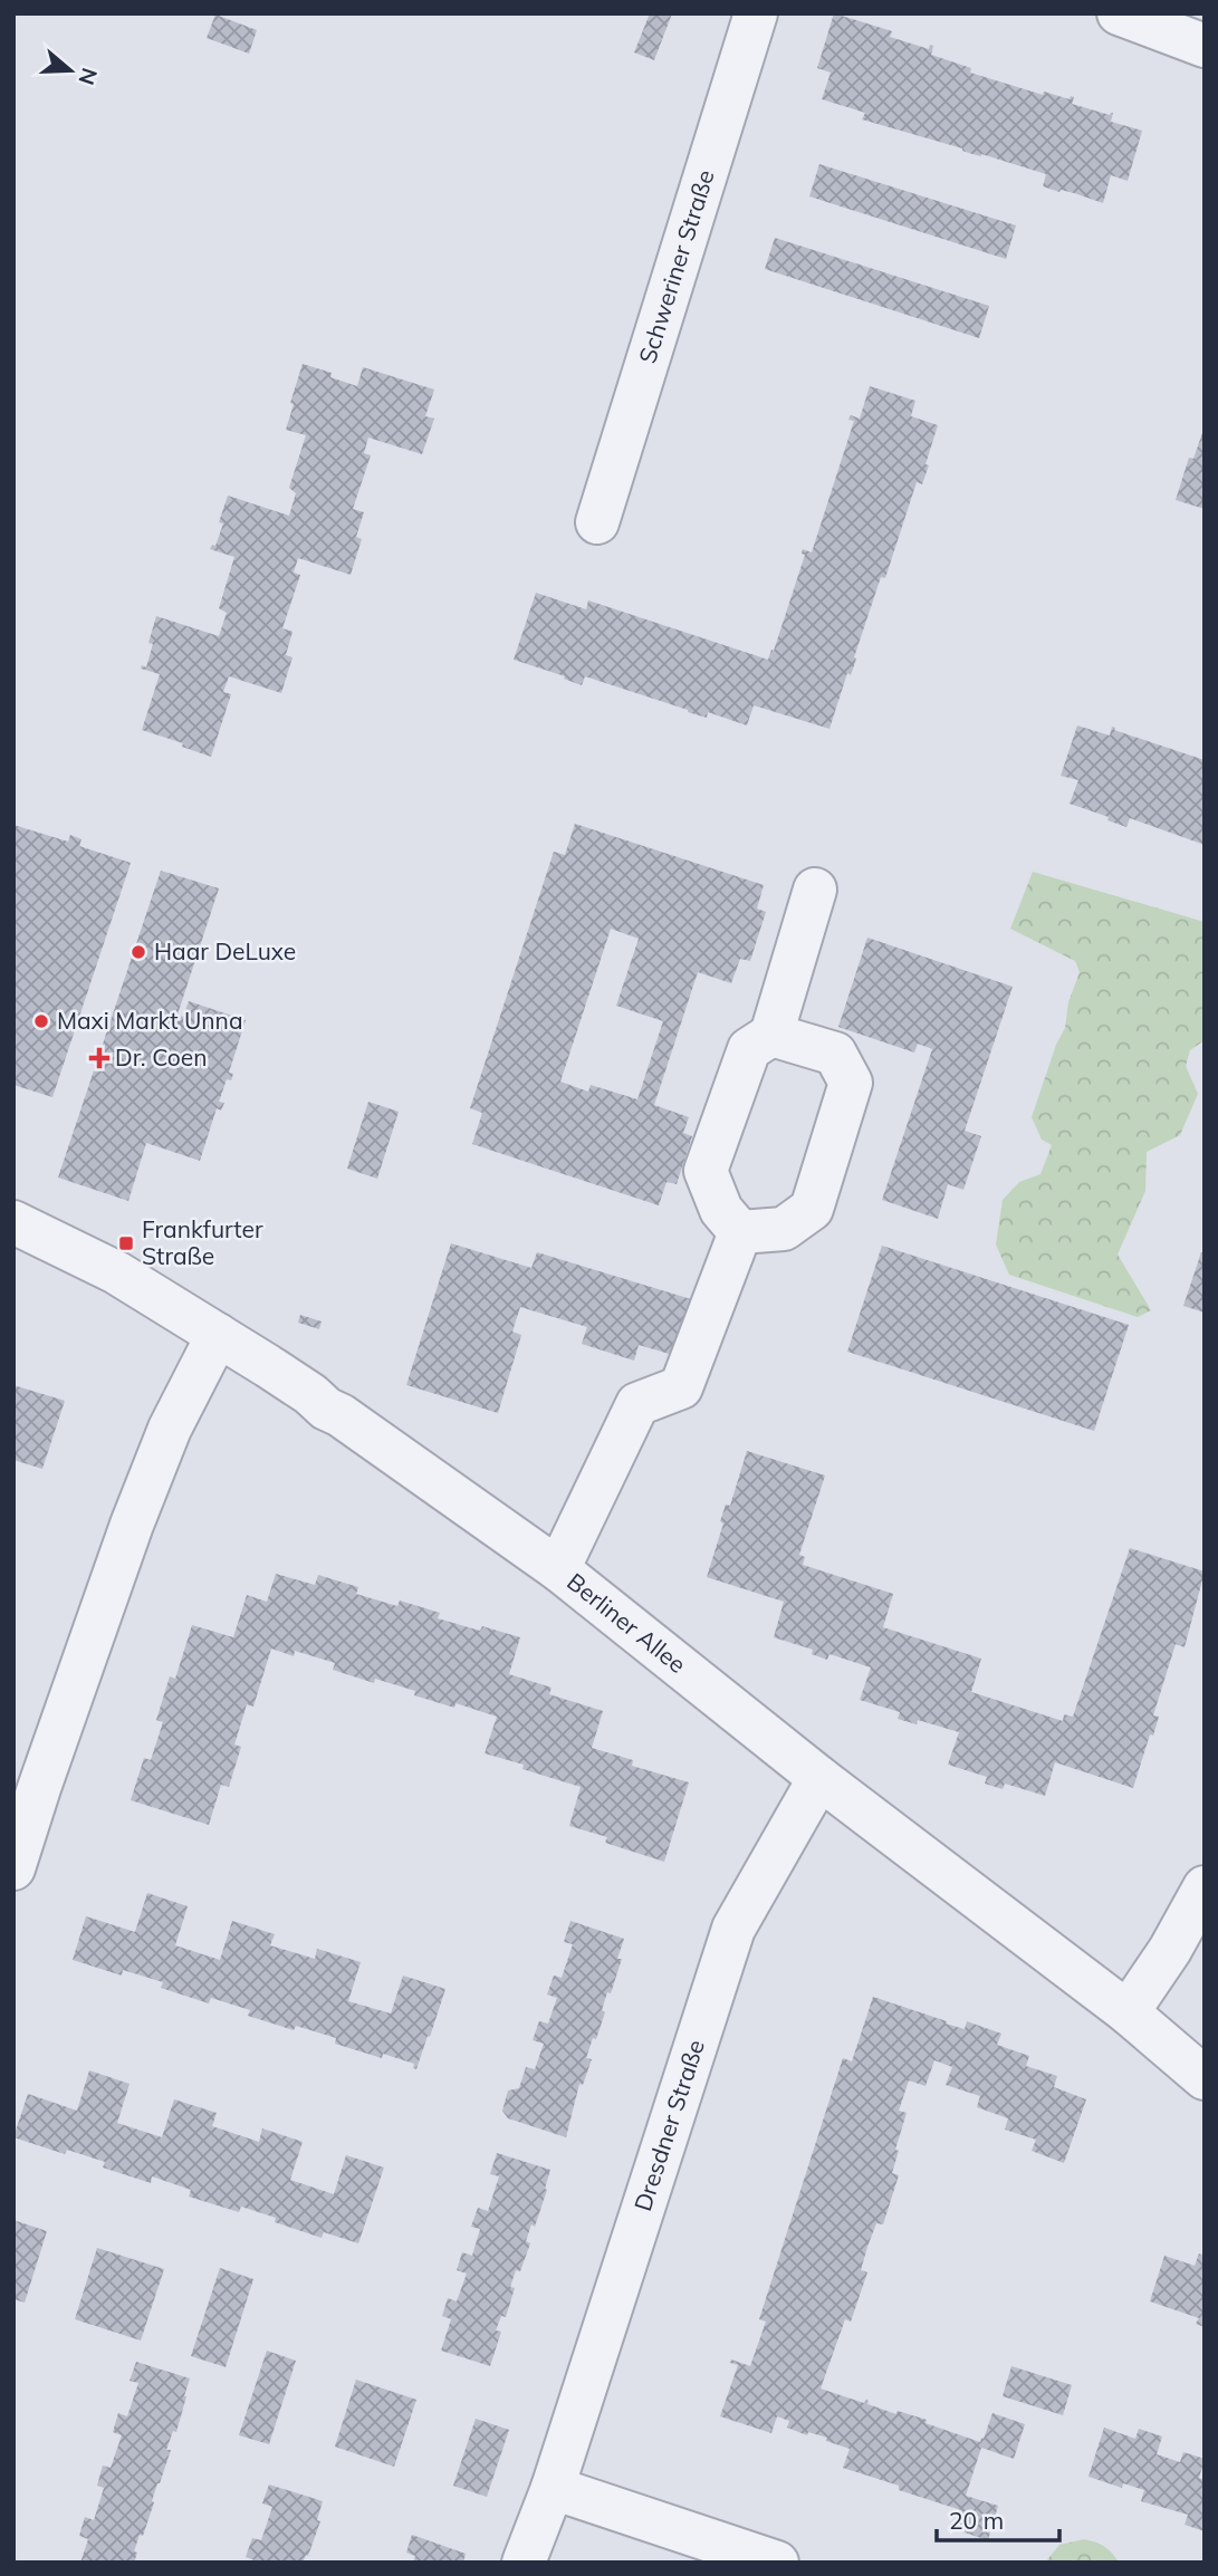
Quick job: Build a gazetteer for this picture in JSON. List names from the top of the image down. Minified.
{"streets":{"street":["Schweriner Straße","Berliner Allee","Dresdner Straße"]},"crossings":[["Berliner Allee","Dresdner Straße"]],"places":{"other":["Haar DeLuxe","Maxi Markt Unna"],"health":["Dr. Coen"],"transit":["Frankfurter Straße"]},"scale_bar":"20 m","north":"right"}
